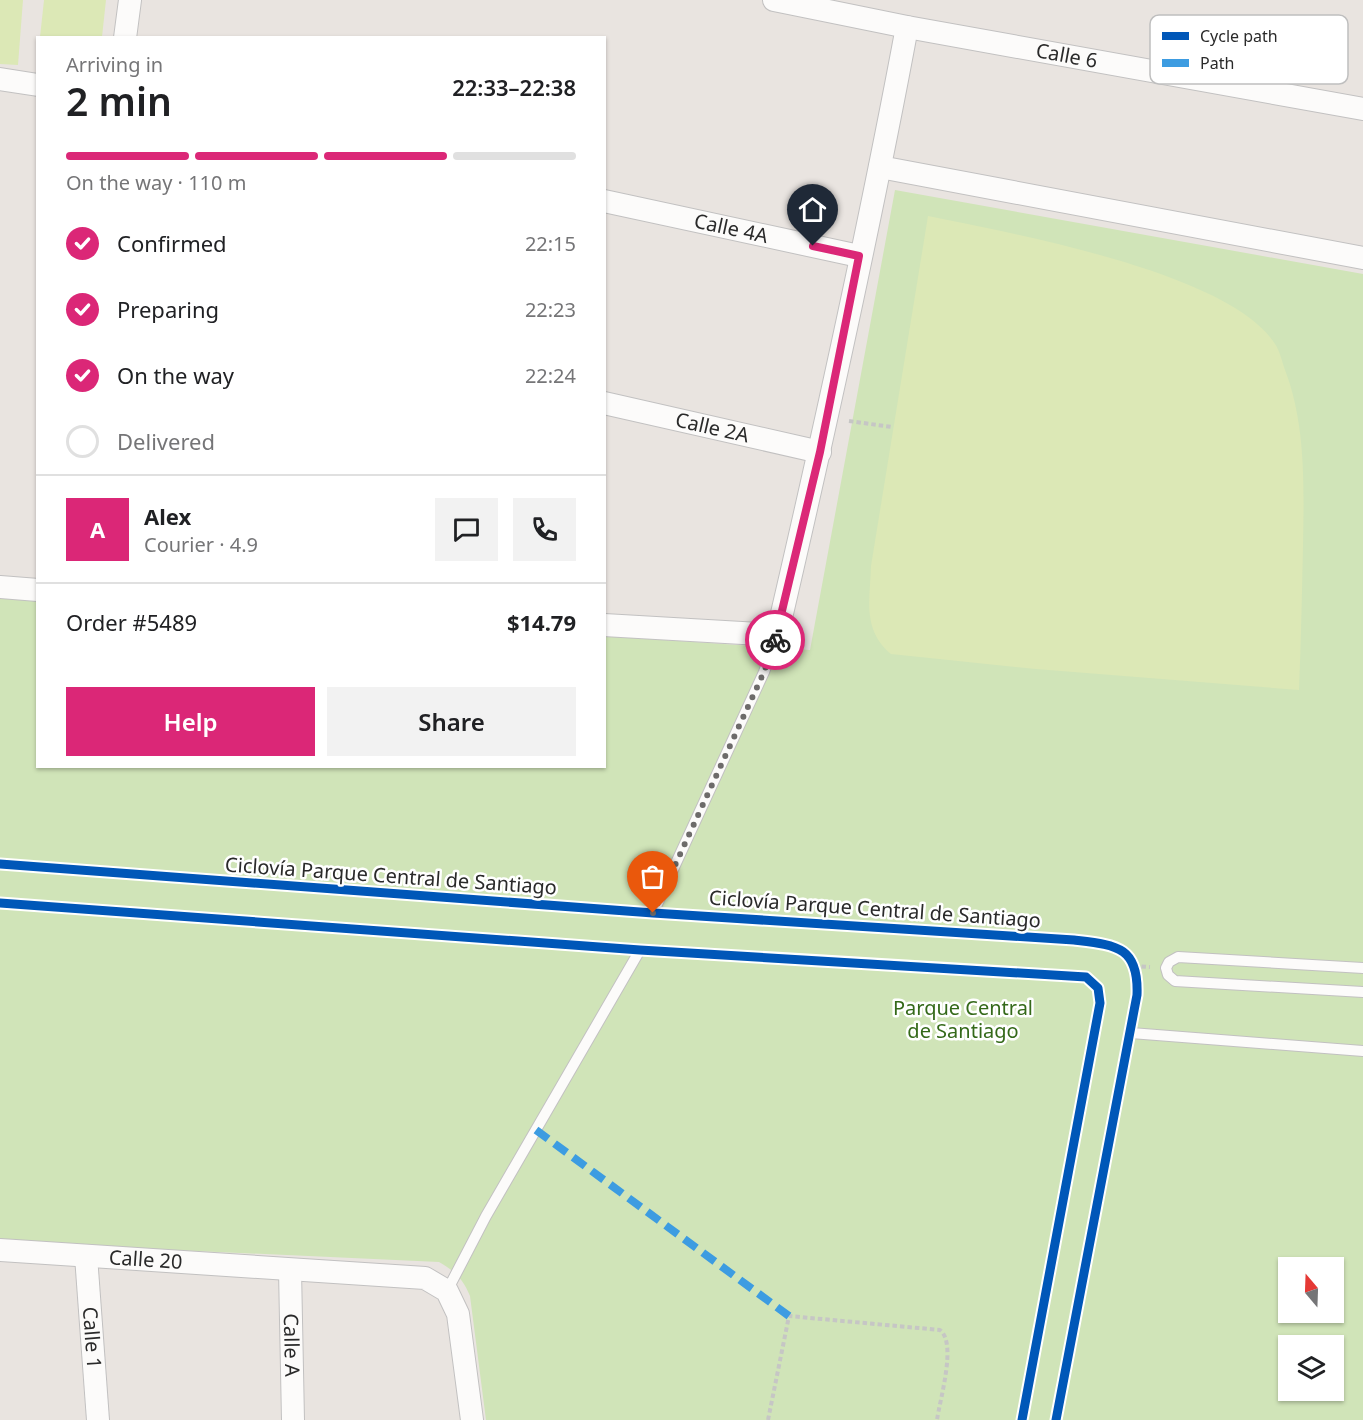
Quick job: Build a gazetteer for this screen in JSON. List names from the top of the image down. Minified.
{"streets":{"street":["Calle 6","Calle 4A","Calle 2A","Calle 20","Calle 1","Calle A"],"cycle path":["Ciclovía Parque Central de Santiago"]},"crossings":[["Calle 20","Calle 1"],["Calle 20","Calle A"]],"parks":["Parque Central de Santiago"],"legend":["Cycle path","Path"],"north":"top","page":{"heading":["2 min","Arriving in","22:33–22:38"],"panel":["Alex","Courier · 4.9","Order #5489","$14.79"],"bar":"On the way · 110 m","list":[["Confirmed","22:15"],["Preparing","22:23"],["On the way","22:24"],"Delivered"],"round":"A","buttons":["Help","Share"]}}
